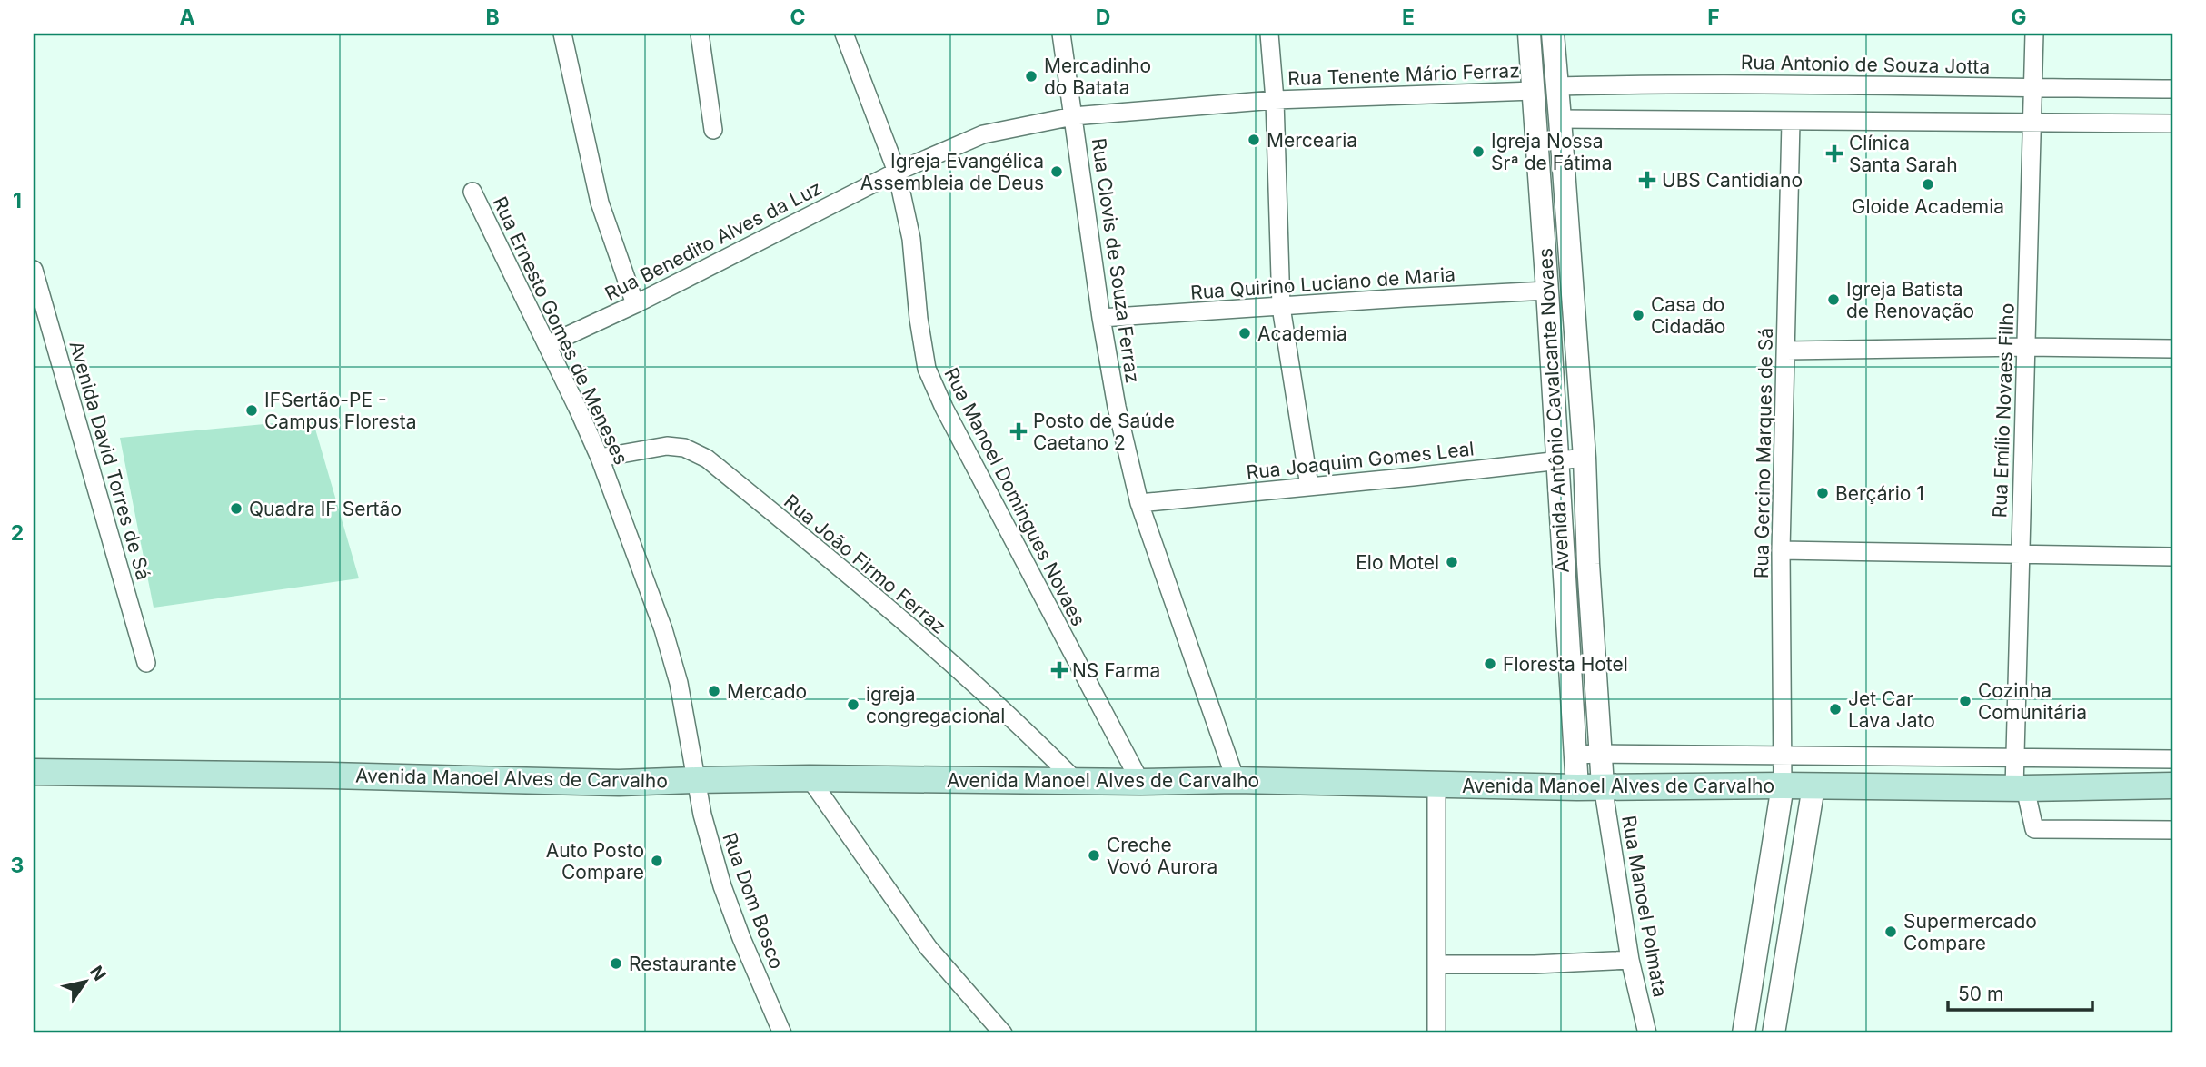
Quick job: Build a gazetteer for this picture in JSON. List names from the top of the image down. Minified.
{"streets":{"main road":["Avenida Manoel Alves de Carvalho"],"street":["Rua Antonio de Souza Jotta","Rua Tenente Mário Ferraz","Rua Benedito Alves da Luz","Rua Clovis de Souza Ferraz","Rua Quirino Luciano de Maria","Rua Ernesto Gomes de Meneses","Avenida Antônio Cavalcante Novaes","Rua Emílio Novaes Filho","Rua Gercino Marques de Sá","Avenida David Torres de Sá","Rua Joaquim Gomes Leal","Rua Manoel Domingues Novaes","Rua João Firmo Ferraz","Rua Dom Bosco","Rua Manoel Polmata"]},"crossings":[["Rua Antonio de Souza Jotta","Rua Emílio Novaes Filho"],["Rua Tenente Mário Ferraz","Rua Benedito Alves da Luz"],["Rua Tenente Mário Ferraz","Rua Clovis de Souza Ferraz"],["Rua Tenente Mário Ferraz","Avenida Antônio Cavalcante Novaes"],["Rua Benedito Alves da Luz","Rua Clovis de Souza Ferraz"],["Rua Benedito Alves da Luz","Rua Ernesto Gomes de Meneses"],["Rua Benedito Alves da Luz","Rua Manoel Domingues Novaes"],["Rua Clovis de Souza Ferraz","Rua Quirino Luciano de Maria"],["Rua Clovis de Souza Ferraz","Rua Joaquim Gomes Leal"],["Rua Clovis de Souza Ferraz","Avenida Manoel Alves de Carvalho"],["Rua Quirino Luciano de Maria","Avenida Antônio Cavalcante Novaes"],["Rua Ernesto Gomes de Meneses","Rua João Firmo Ferraz"],["Rua Ernesto Gomes de Meneses","Avenida Manoel Alves de Carvalho"],["Rua Ernesto Gomes de Meneses","Rua Dom Bosco"],["Avenida Antônio Cavalcante Novaes","Rua Joaquim Gomes Leal"],["Avenida Antônio Cavalcante Novaes","Avenida Manoel Alves de Carvalho"],["Rua Emílio Novaes Filho","Avenida Manoel Alves de Carvalho"],["Rua Gercino Marques de Sá","Avenida Manoel Alves de Carvalho"],["Rua Manoel Domingues Novaes","Avenida Manoel Alves de Carvalho"],["Rua João Firmo Ferraz","Avenida Manoel Alves de Carvalho"],["Avenida Manoel Alves de Carvalho","Rua Dom Bosco"],["Avenida Manoel Alves de Carvalho","Rua Manoel Polmata"]],"places":{"other":["Mercadinho do Batata","Mercearia","Igreja Nossa Srª de Fátima","Igreja Evangélica Assembleia de Deus","Gloide Academia","Igreja Batista de Renovação","Casa do Cidadão","Academia","IFSertão-PE - Campus Floresta","Berçário 1","Quadra IF Sertão","Elo Motel","Floresta Hotel","Mercado","Cozinha Comunitária","igreja congregacional","Jet Car Lava Jato","Creche Vovó Aurora","Auto Posto Compare","Supermercado Compare","Restaurante"],"health":["Clínica Santa Sarah","UBS Cantidiano","Posto de Saúde Caetano 2","NS Farma"]},"scale_bar":"50 m","north":"top right","grid":{"columns":["A","B","C","D","E","F","G"],"rows":["1","2","3"]}}
